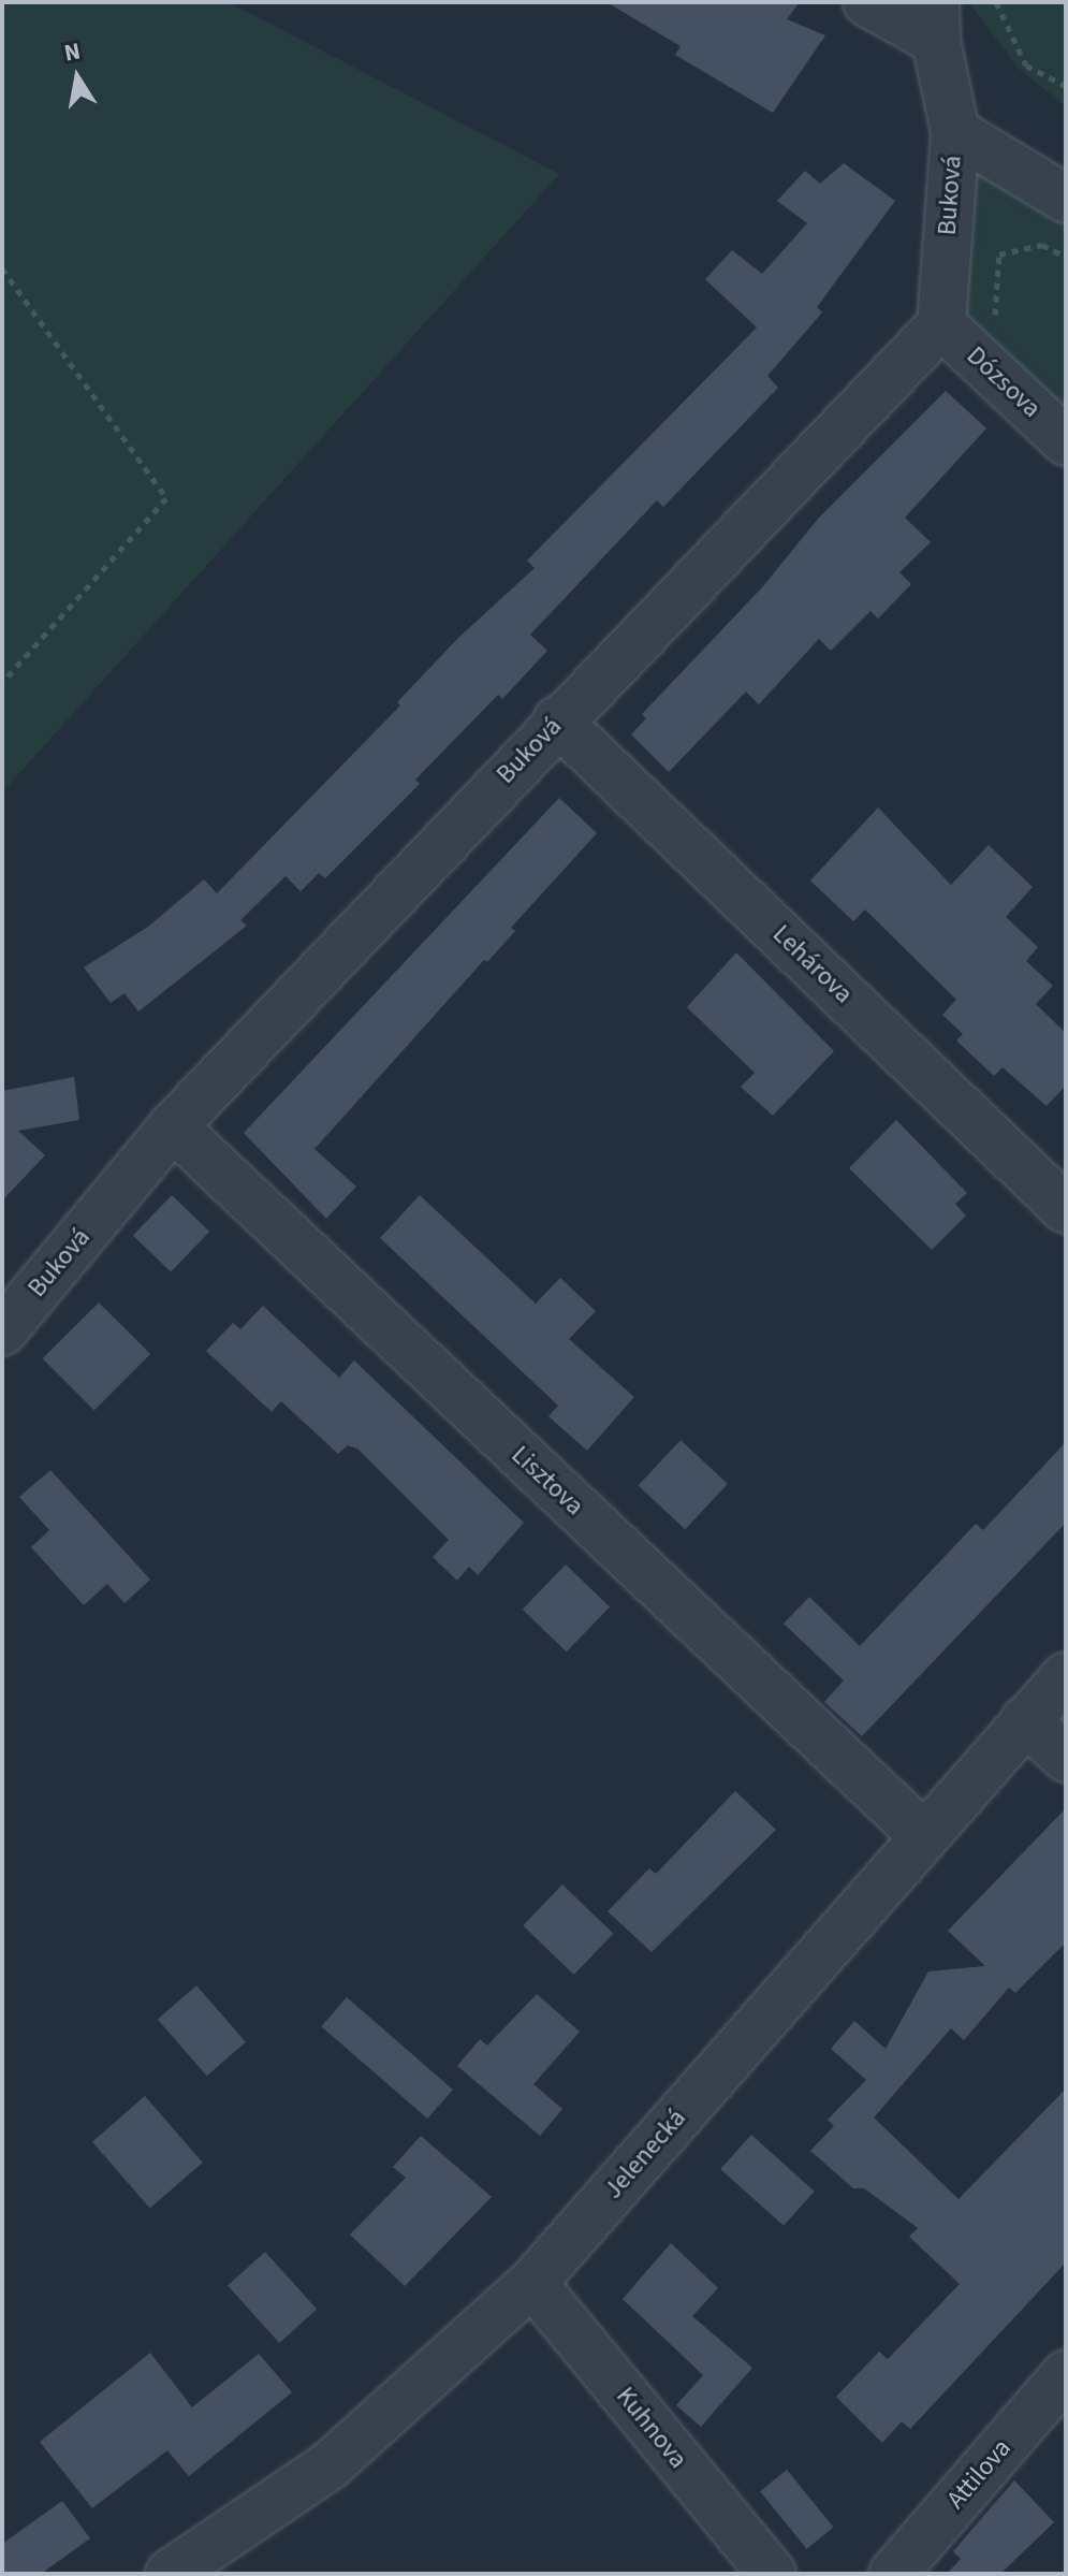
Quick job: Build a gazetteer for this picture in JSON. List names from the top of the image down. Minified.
{"streets":{"street":["Buková","Dózsova","Lehárova","Lisztova","Jelenecká","Kuhnova","Attilova"]},"crossings":[["Buková","Dózsova"],["Buková","Lehárova"],["Buková","Lisztova"],["Lisztova","Jelenecká"],["Jelenecká","Kuhnova"]],"north":"top"}
